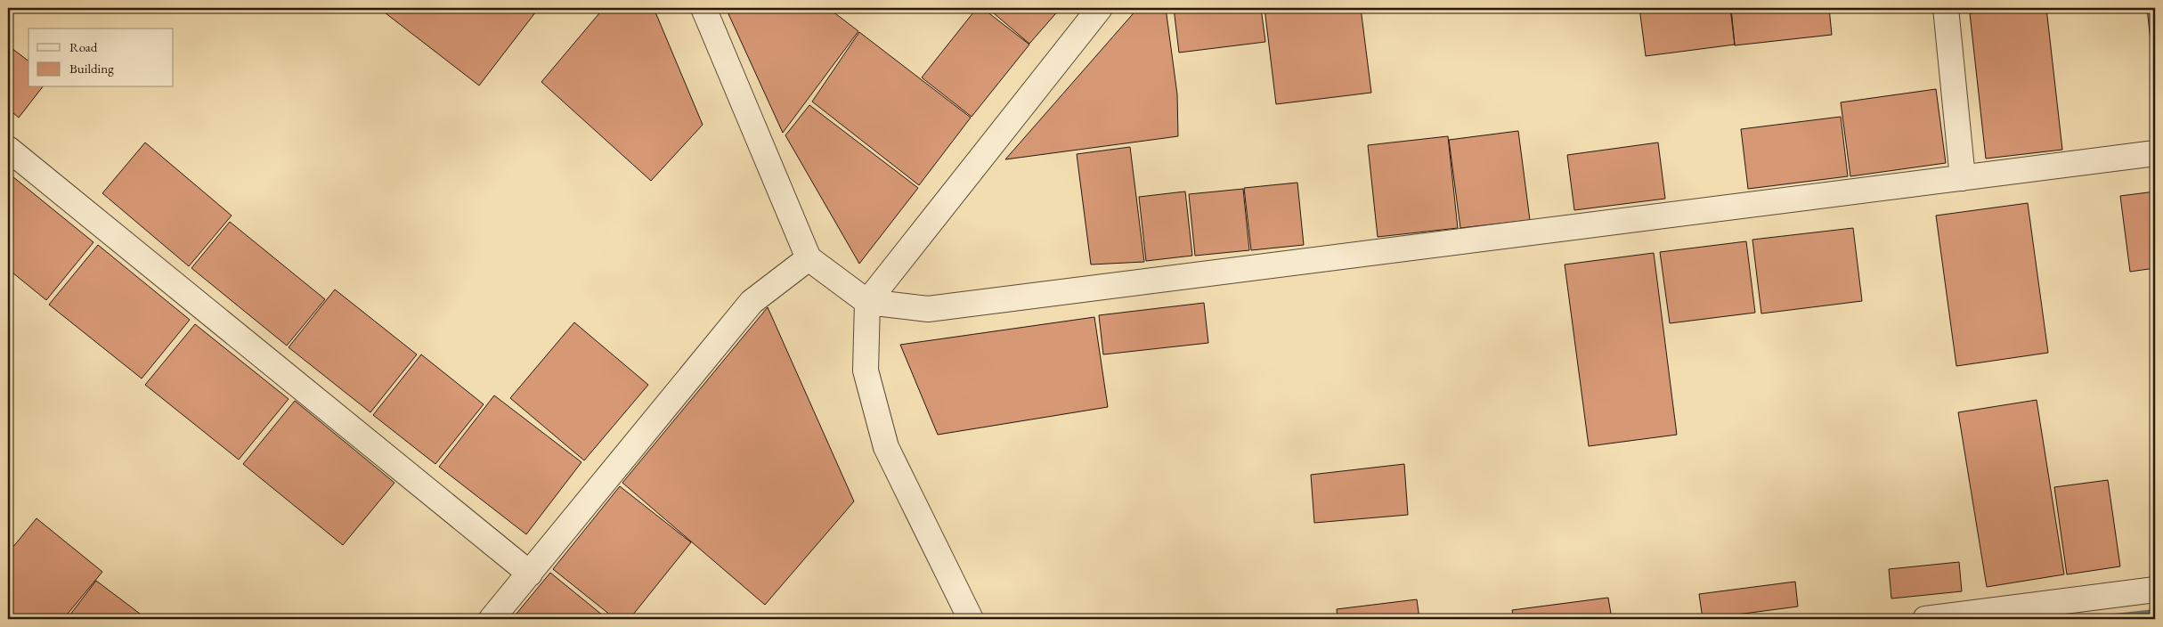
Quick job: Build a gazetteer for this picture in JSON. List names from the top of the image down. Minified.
{"legend":["Road","Building"]}
